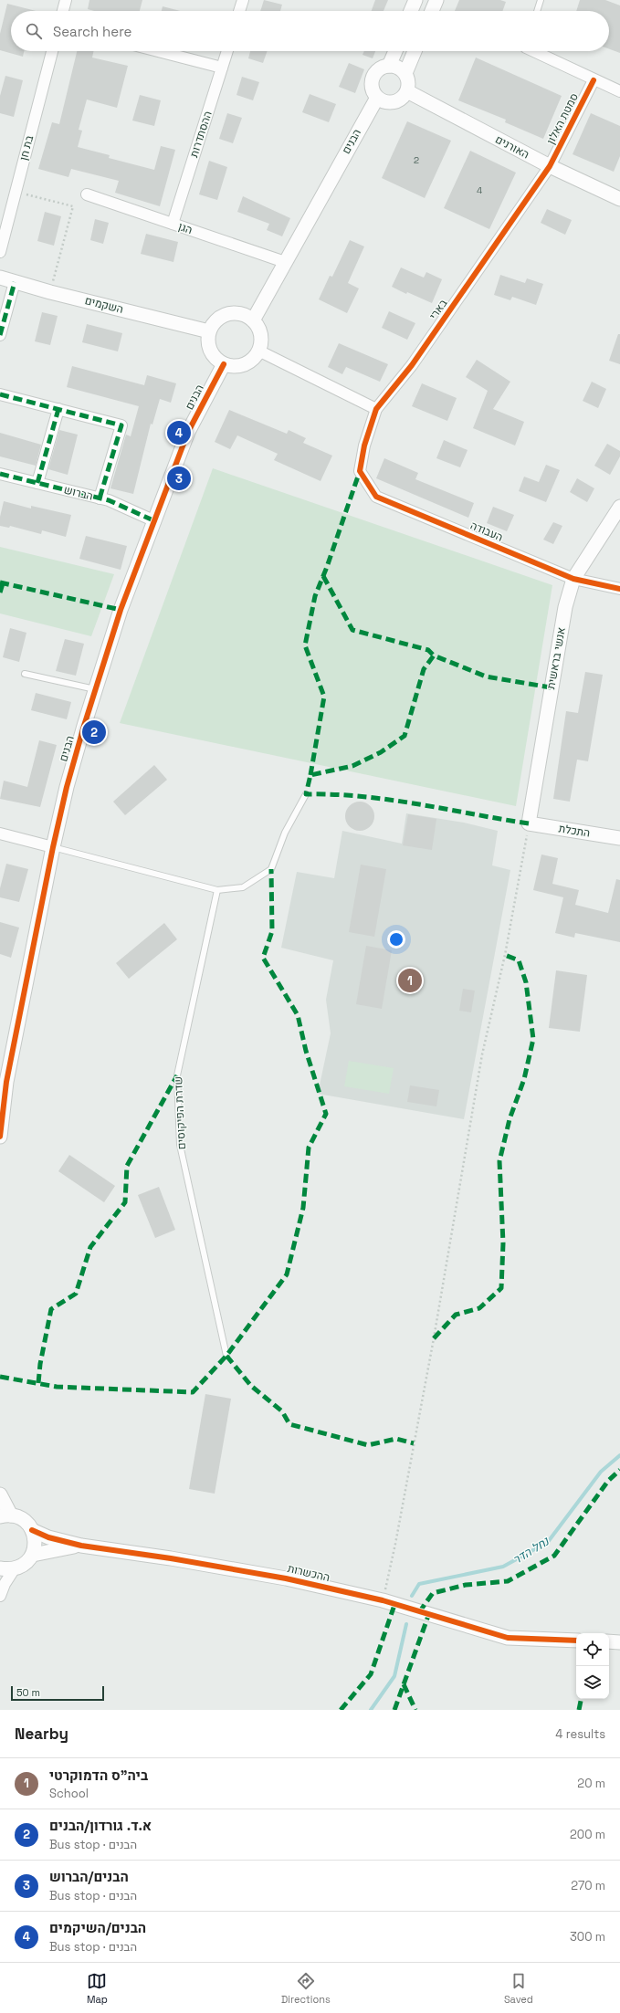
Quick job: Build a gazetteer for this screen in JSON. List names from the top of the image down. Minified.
{"streets":{"street":["סמטת האלון","ההסתדרות","הבנים","האורנים","בת חן","הגן","השקמים","בארי","הברוש","העבודה","אנשי בראשית","התכלת","ההכשרות"],"lane":["שדרת הפיקוסים"]},"crossings":[["סמטת האלון","האורנים"],["סמטת האלון","בארי"],["ההסתדרות","הגן"],["הבנים","האורנים"],["הבנים","הגן"],["הבנים","השקמים"],["הבנים","הברוש"],["האורנים","בארי"],["בארי","העבודה"],["העבודה","אנשי בראשית"],["אנשי בראשית","התכלת"]],"water":["נחל הדר"],"house_numbers":["2","4"],"scale_bar":"50 m","page":{"search":"Search here","pins":["4","3","2","1"],"scale":"50 m","heading":["Nearby","4 results"],"list":[{"mark":"1","name":"ביה\"ס הדמוקרטי","note":"School","value":"20 m"},{"mark":"2","name":"א.ד. גורדון/הבנים","note":"Bus stop · הבנים","value":"200 m"},{"mark":"3","name":"הבנים/הברוש","note":"Bus stop · הבנים","value":"270 m"},{"mark":"4","name":"הבנים/השיקמים","note":"Bus stop · הבנים","value":"300 m"}],"nav":["Map","Directions","Saved"]}}
